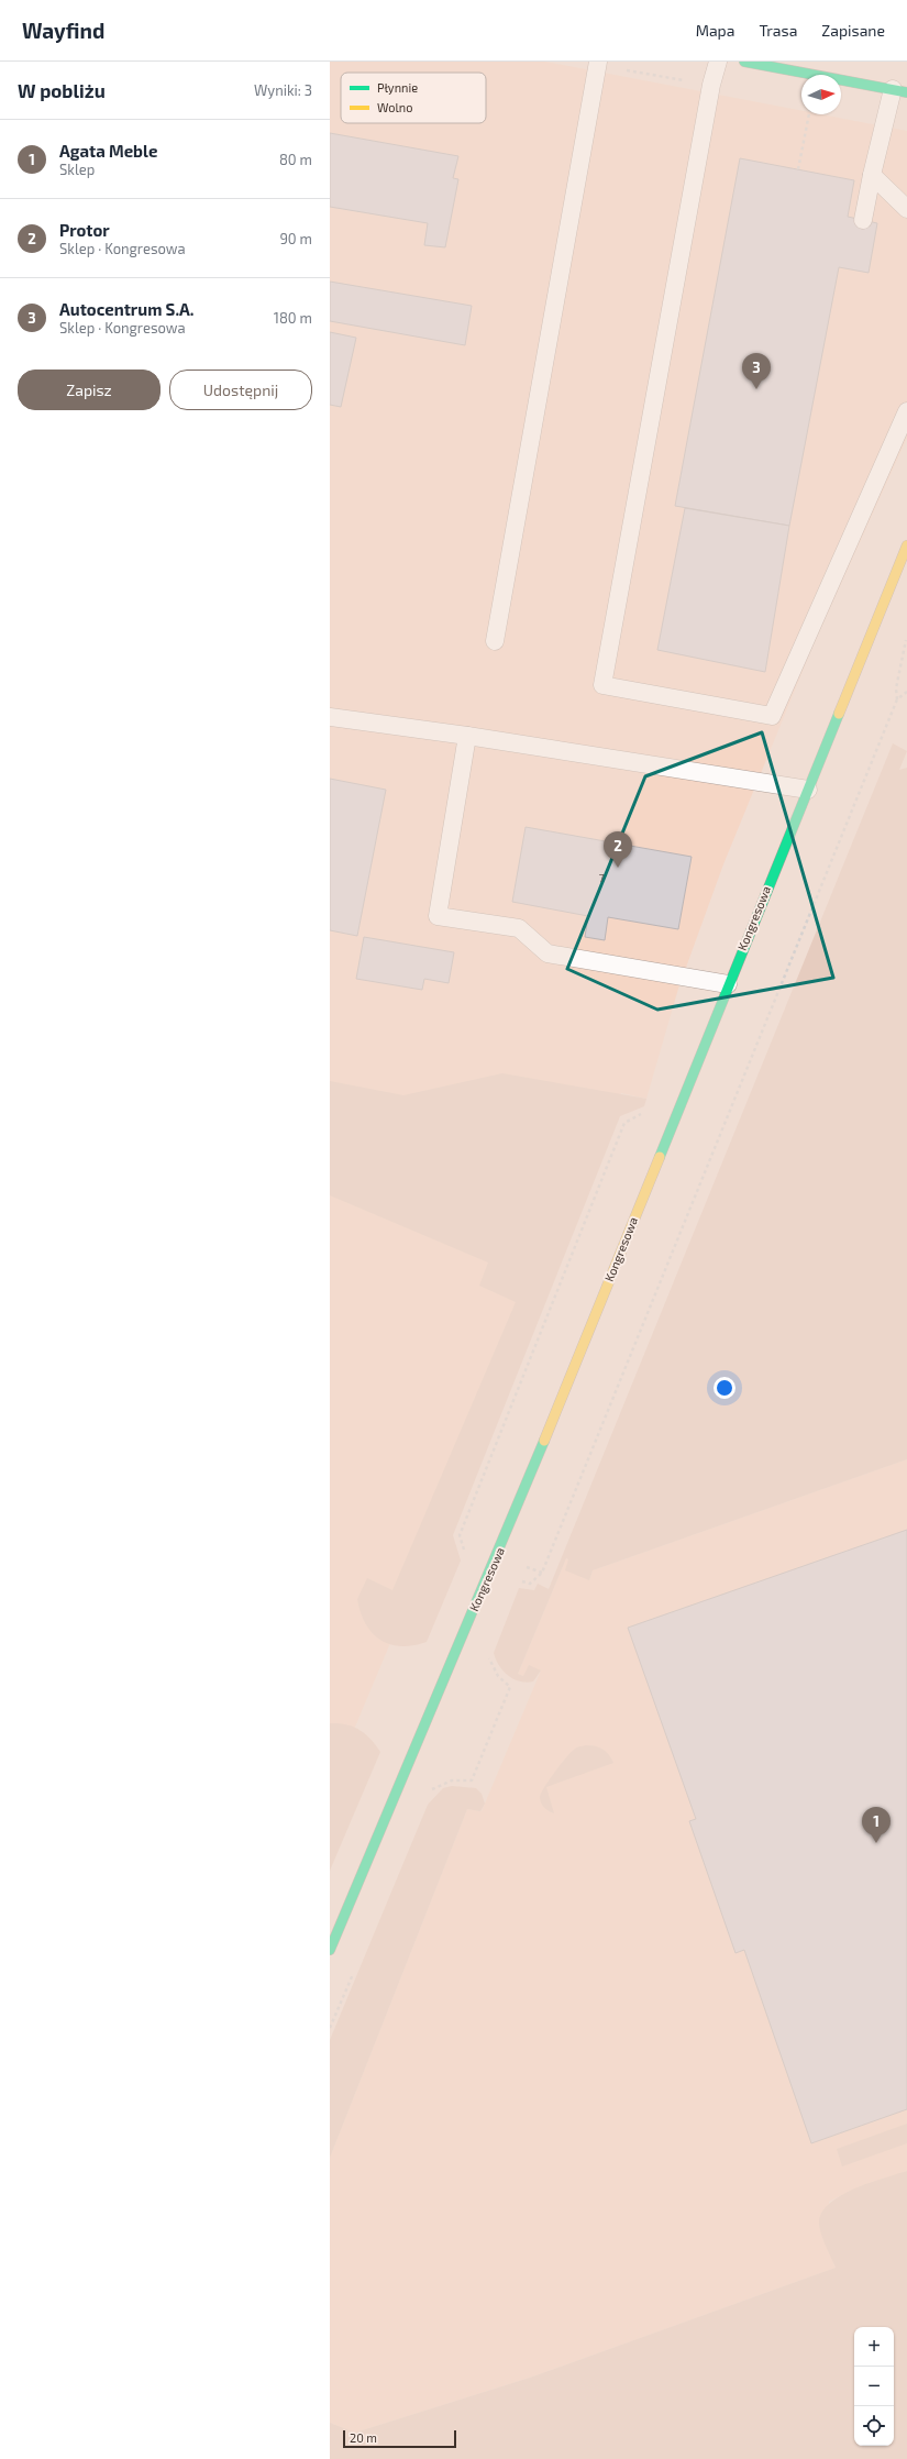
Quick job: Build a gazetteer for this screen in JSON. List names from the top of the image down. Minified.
{"streets":{"street":["Kongresowa"]},"house_numbers":["7"],"legend":["Płynnie","Wolno"],"scale_bar":"20 m","north":"right","page":{"header":"Wayfind","nav":["Mapa","Trasa","Zapisane"],"heading":["W pobliżu","Wyniki: 3"],"list":[{"mark":"1","name":"Agata Meble","note":"Sklep","value":"80 m"},{"mark":"2","name":"Protor","note":"Sklep · Kongresowa","value":"90 m"},{"mark":"3","name":"Autocentrum S.A.","note":"Sklep · Kongresowa","value":"180 m"}],"pins":["3","2","1"],"buttons":["Zapisz","Udostępnij"],"map_buttons":["+","−"],"scale":"20 m"}}
